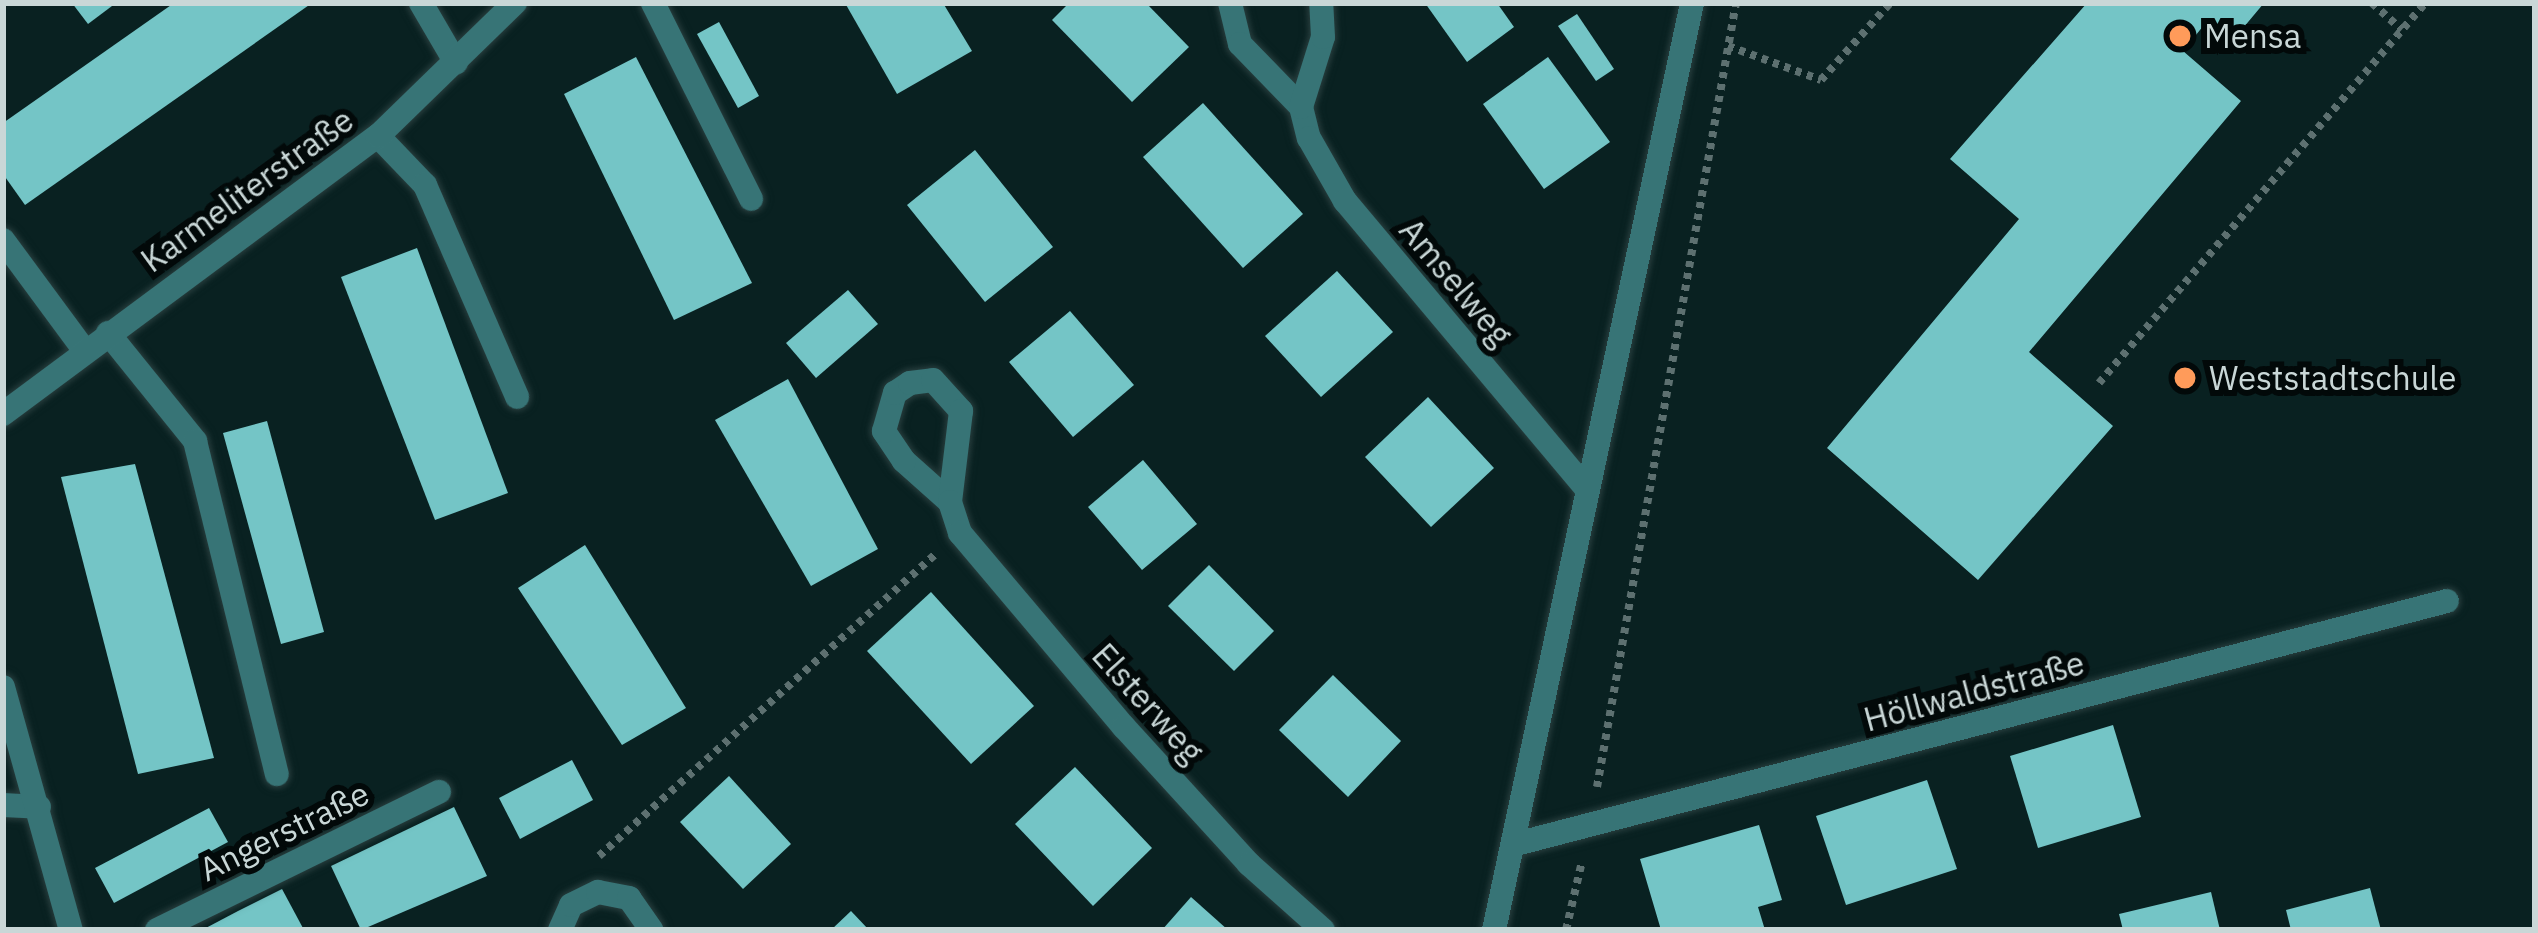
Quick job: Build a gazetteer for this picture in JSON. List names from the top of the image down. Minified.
{"streets":{"street":["Karmeliterstraße","Amselweg","Höllwaldstraße","Elsterweg","Angerstraße"]},"places":["Mensa","Weststadtschule"]}
